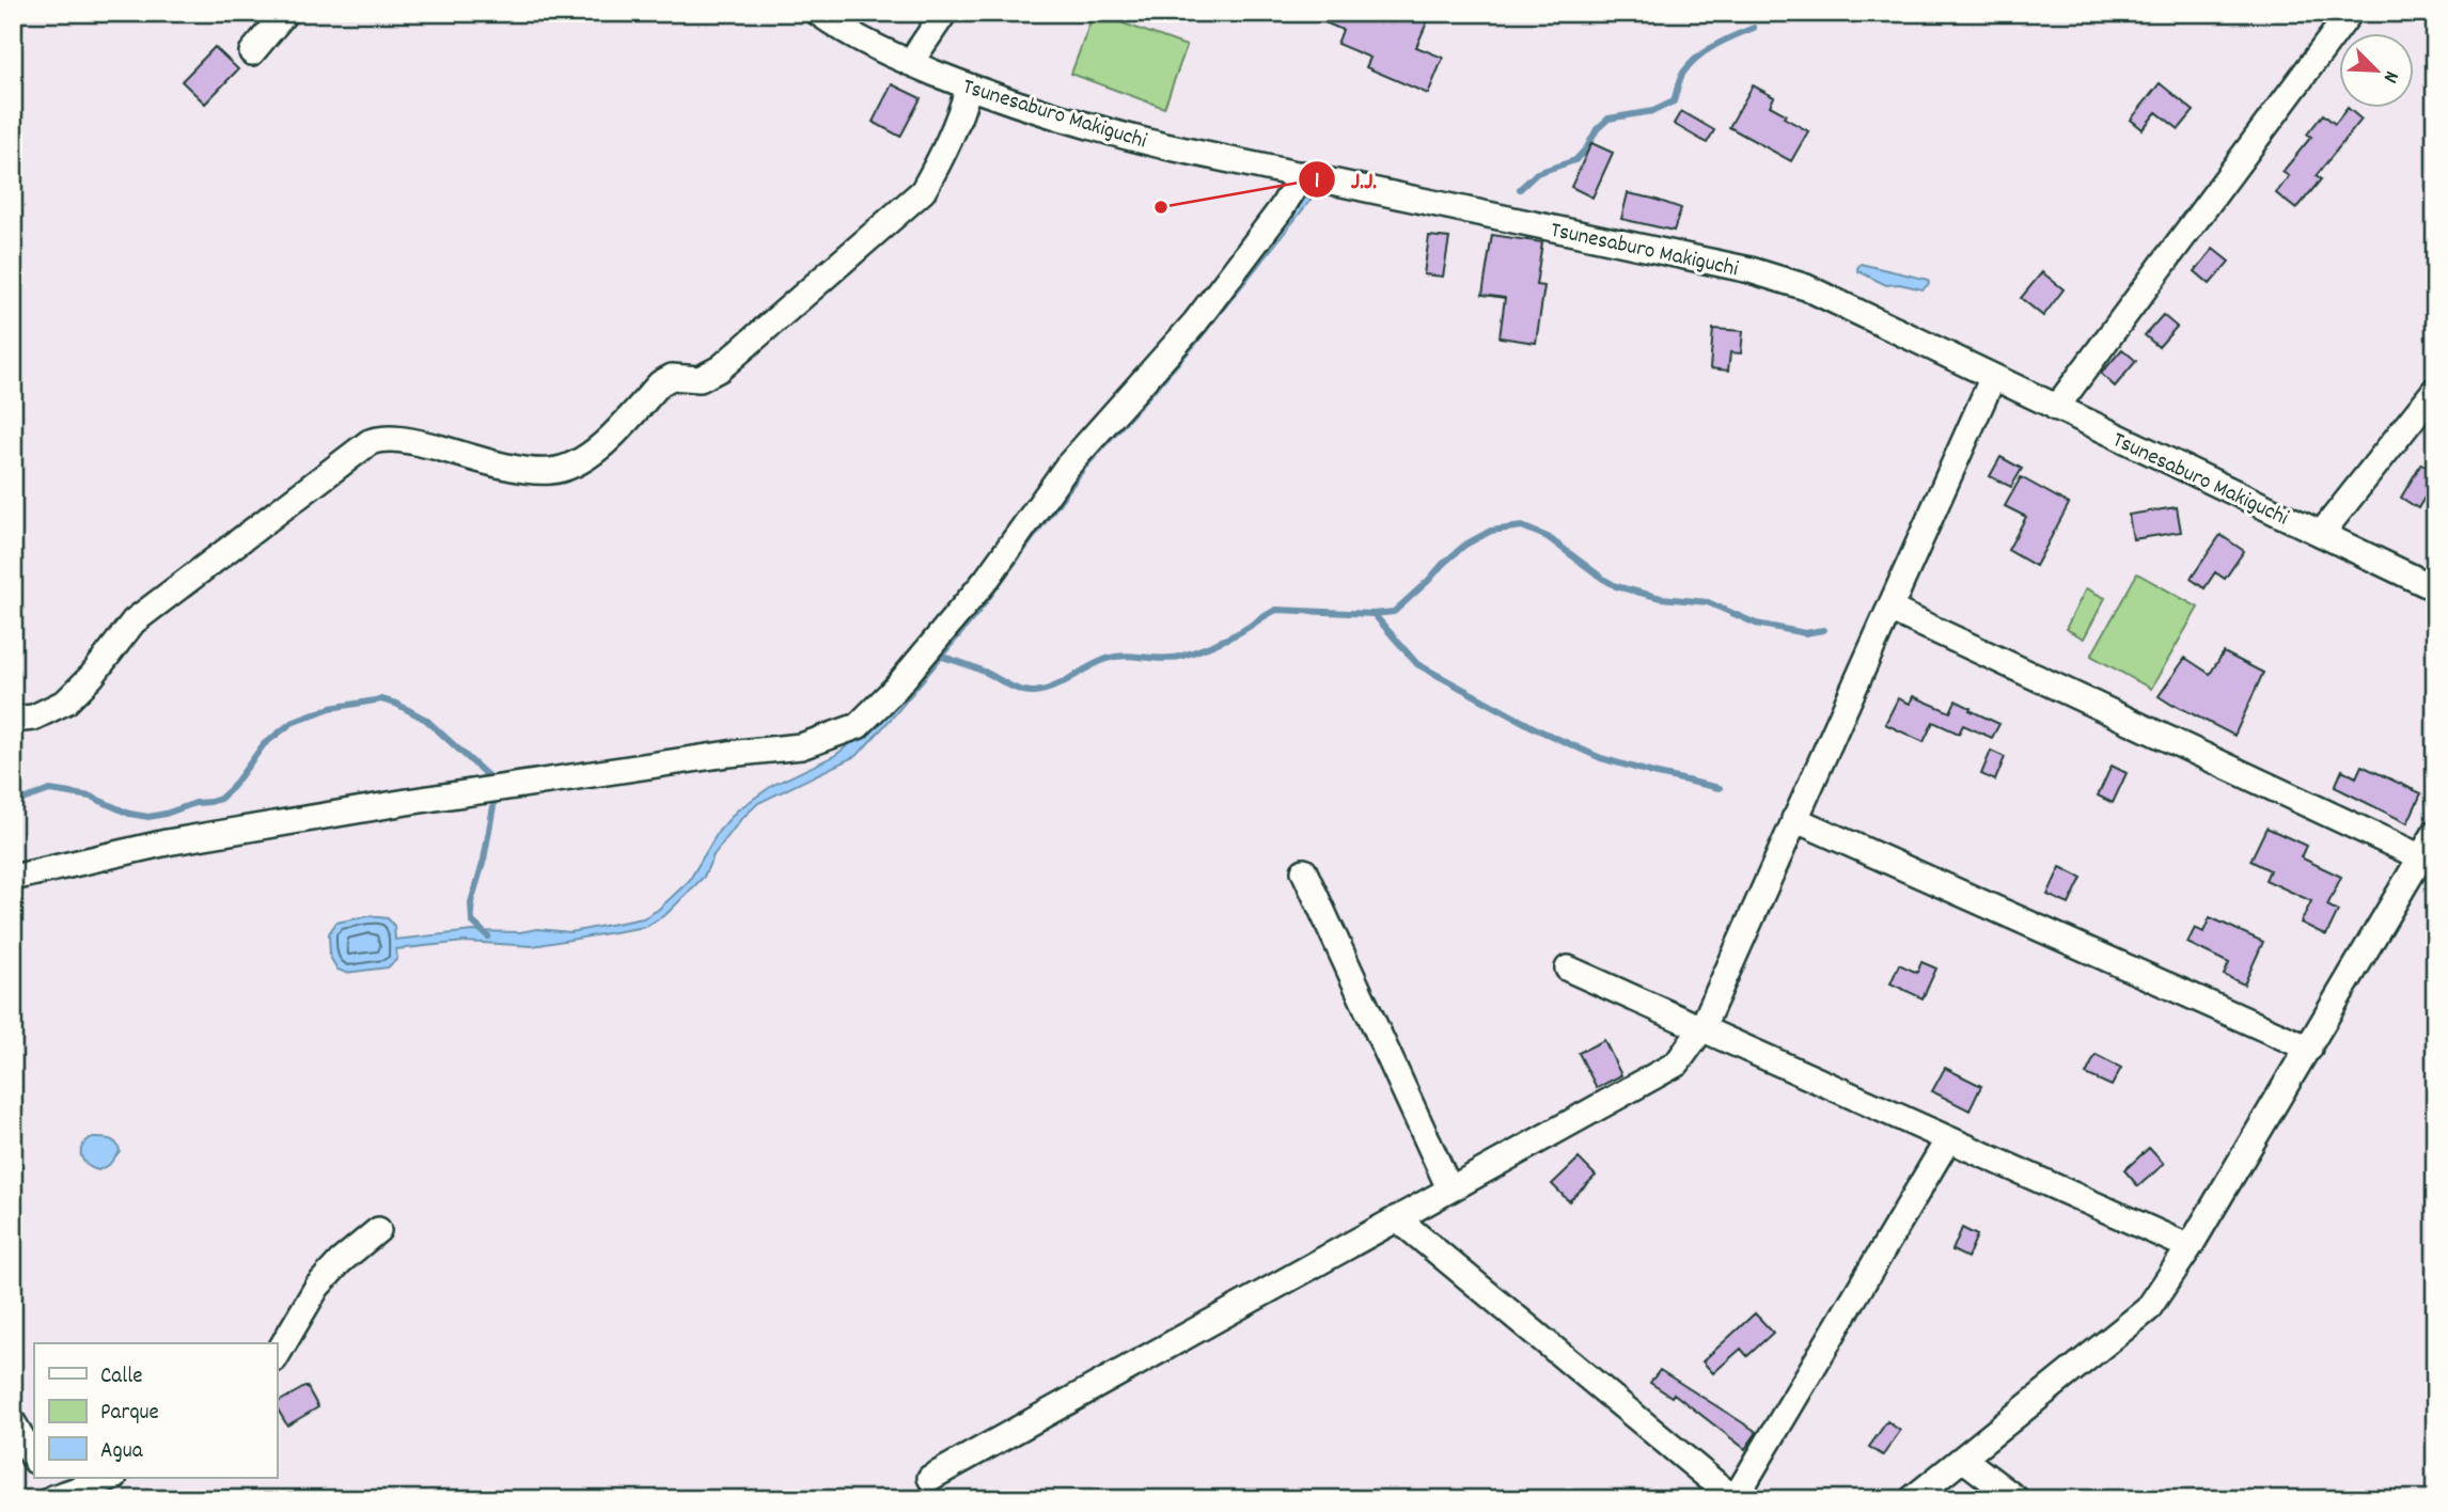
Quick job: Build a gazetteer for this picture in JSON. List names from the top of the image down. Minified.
{"streets":{"street":["Tsunesaburo Makiguchi"]},"places":["J.J."],"legend":["Calle","Parque","Agua"],"north":"bottom right"}
